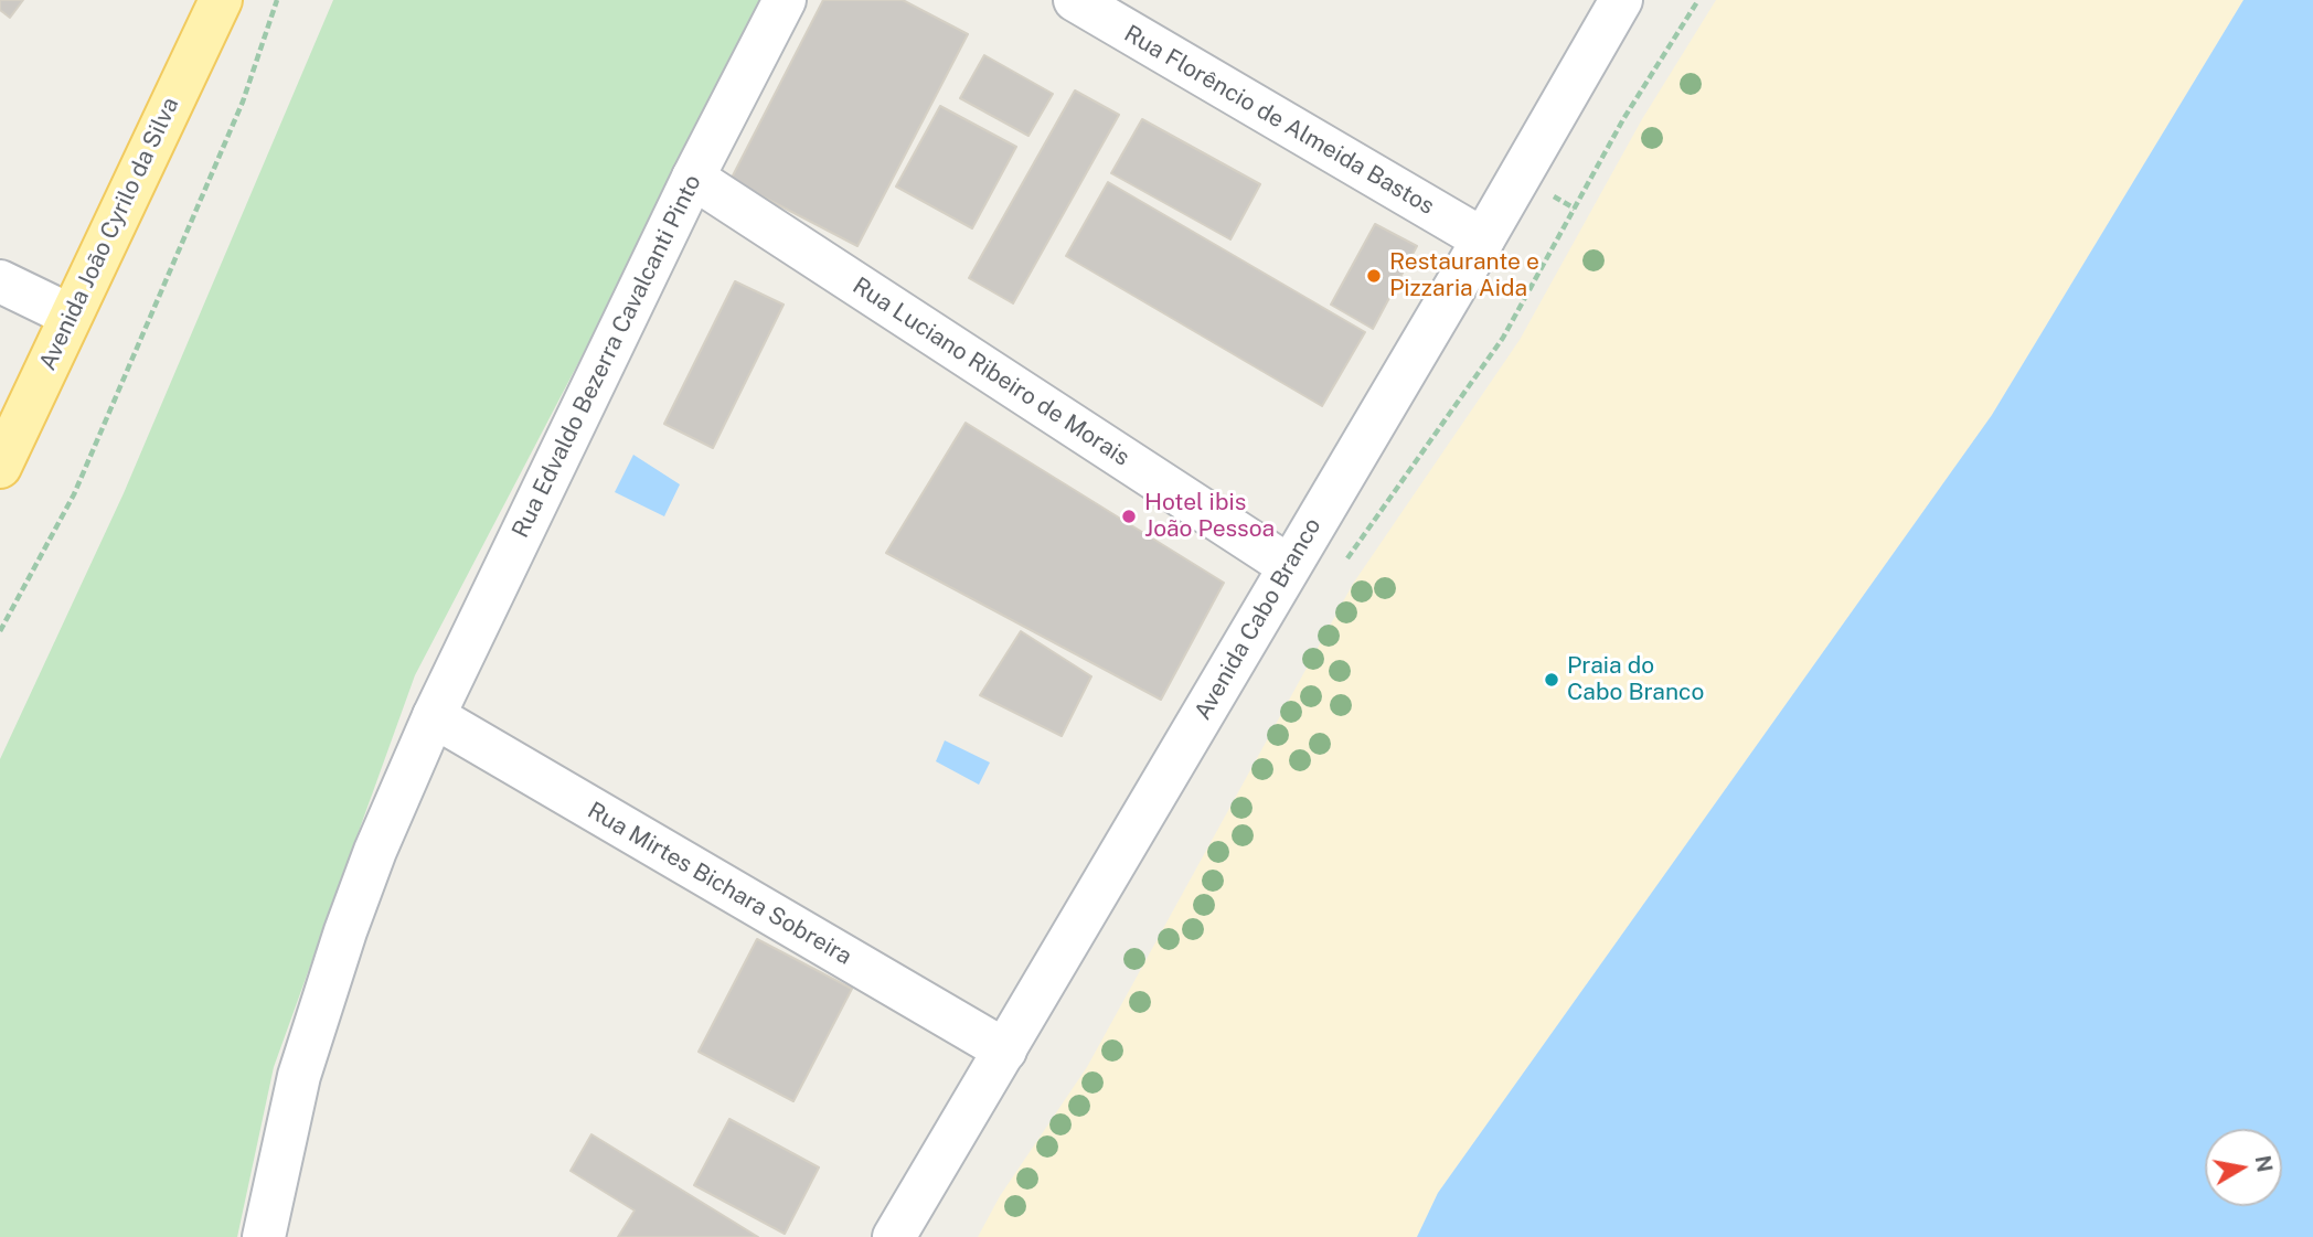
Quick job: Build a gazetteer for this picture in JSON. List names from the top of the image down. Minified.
{"streets":{"main road":["Rua Florêncio de Almeida Bastos","Avenida João Cyrilo da Silva","Rua Edvaldo Bezerra Cavalcanti Pinto","Rua Luciano Ribeiro de Morais","Avenida Cabo Branco","Rua Mirtes Bichara Sobreira"]},"crossings":[["Rua Florêncio de Almeida Bastos","Avenida Cabo Branco"],["Rua Edvaldo Bezerra Cavalcanti Pinto","Rua Luciano Ribeiro de Morais"],["Rua Edvaldo Bezerra Cavalcanti Pinto","Rua Mirtes Bichara Sobreira"],["Rua Luciano Ribeiro de Morais","Avenida Cabo Branco"],["Avenida Cabo Branco","Rua Mirtes Bichara Sobreira"]],"places":["Restaurante e Pizzaria Aida","Hotel ibis João Pessoa","Praia do Cabo Branco"],"north":"right"}
